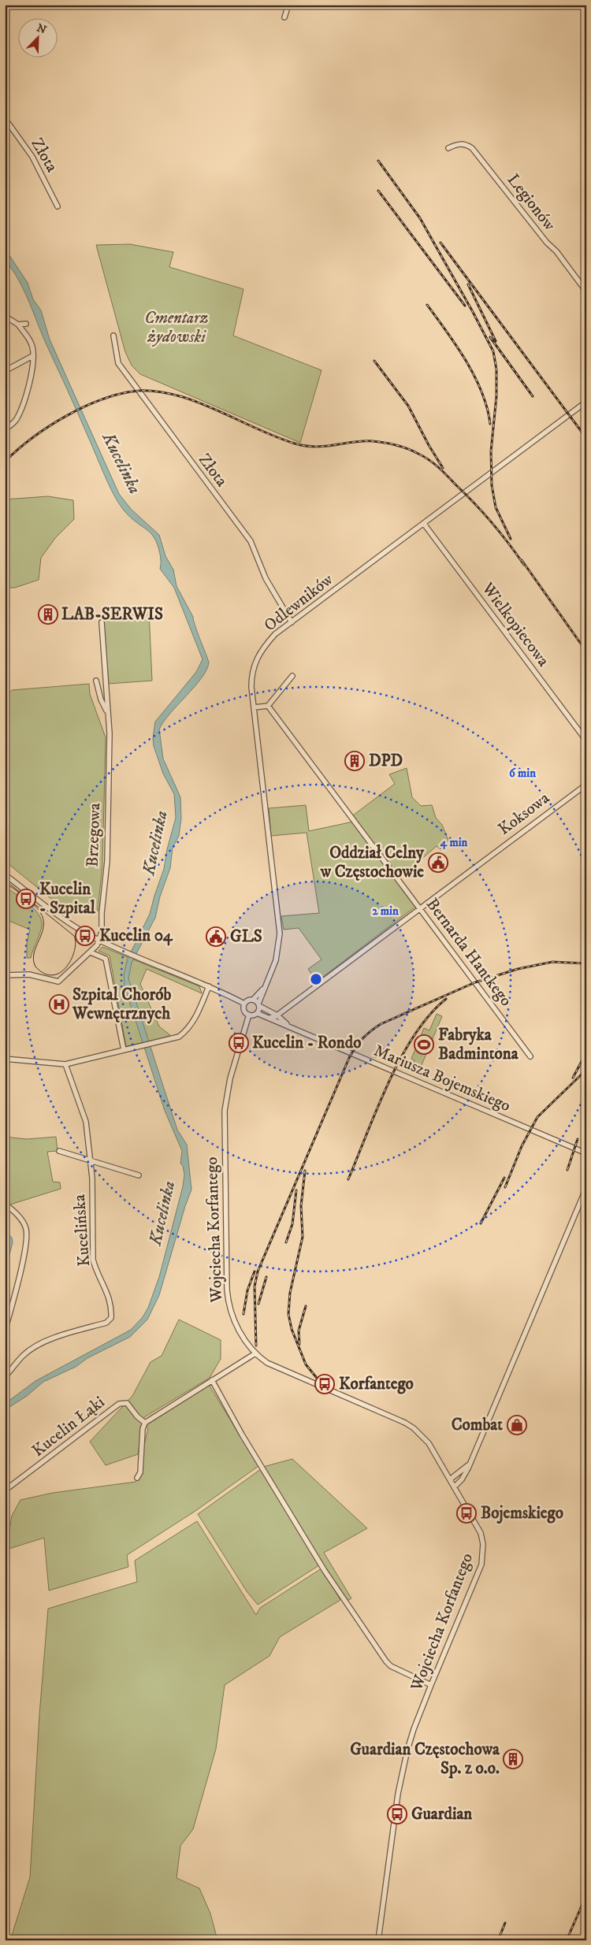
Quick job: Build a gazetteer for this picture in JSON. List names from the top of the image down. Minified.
{"streets":{"street":["Złota","Legionów","Odlewników","Wielkopiecowa","Koksowa","Brzegowa","Bernarda Hantkego","Mariusza Bojemskiego","Wojciecha Korfantego","Kucelińska","Kucelin Łąki"]},"crossings":[["Złota","Odlewników"],["Odlewników","Wielkopiecowa"],["Odlewników","Mariusza Bojemskiego"],["Odlewników","Wojciecha Korfantego"],["Koksowa","Bernarda Hantkego"],["Koksowa","Mariusza Bojemskiego"],["Mariusza Bojemskiego","Wojciecha Korfantego"]],"water":["Kucelinka"],"parks":["Cmentarz żydowski"],"places":{"building":["LAB-SERWIS","DPD","Guardian Częstochowa Sp. z o.o."],"public building":["Oddział Celny w Częstochowie","GLS"],"bus stop":["Kucelin - Szpital","Kucelin 04","Kucelin - Rondo","Korfantego","Bojemskiego","Guardian"],"hospital":["Szpital Chorób Wewnętrznych"],"sports":["Fabryka Badmintona"],"shop":["Combat"]},"north":"top right","rings":["6 min","4 min","2 min"]}
